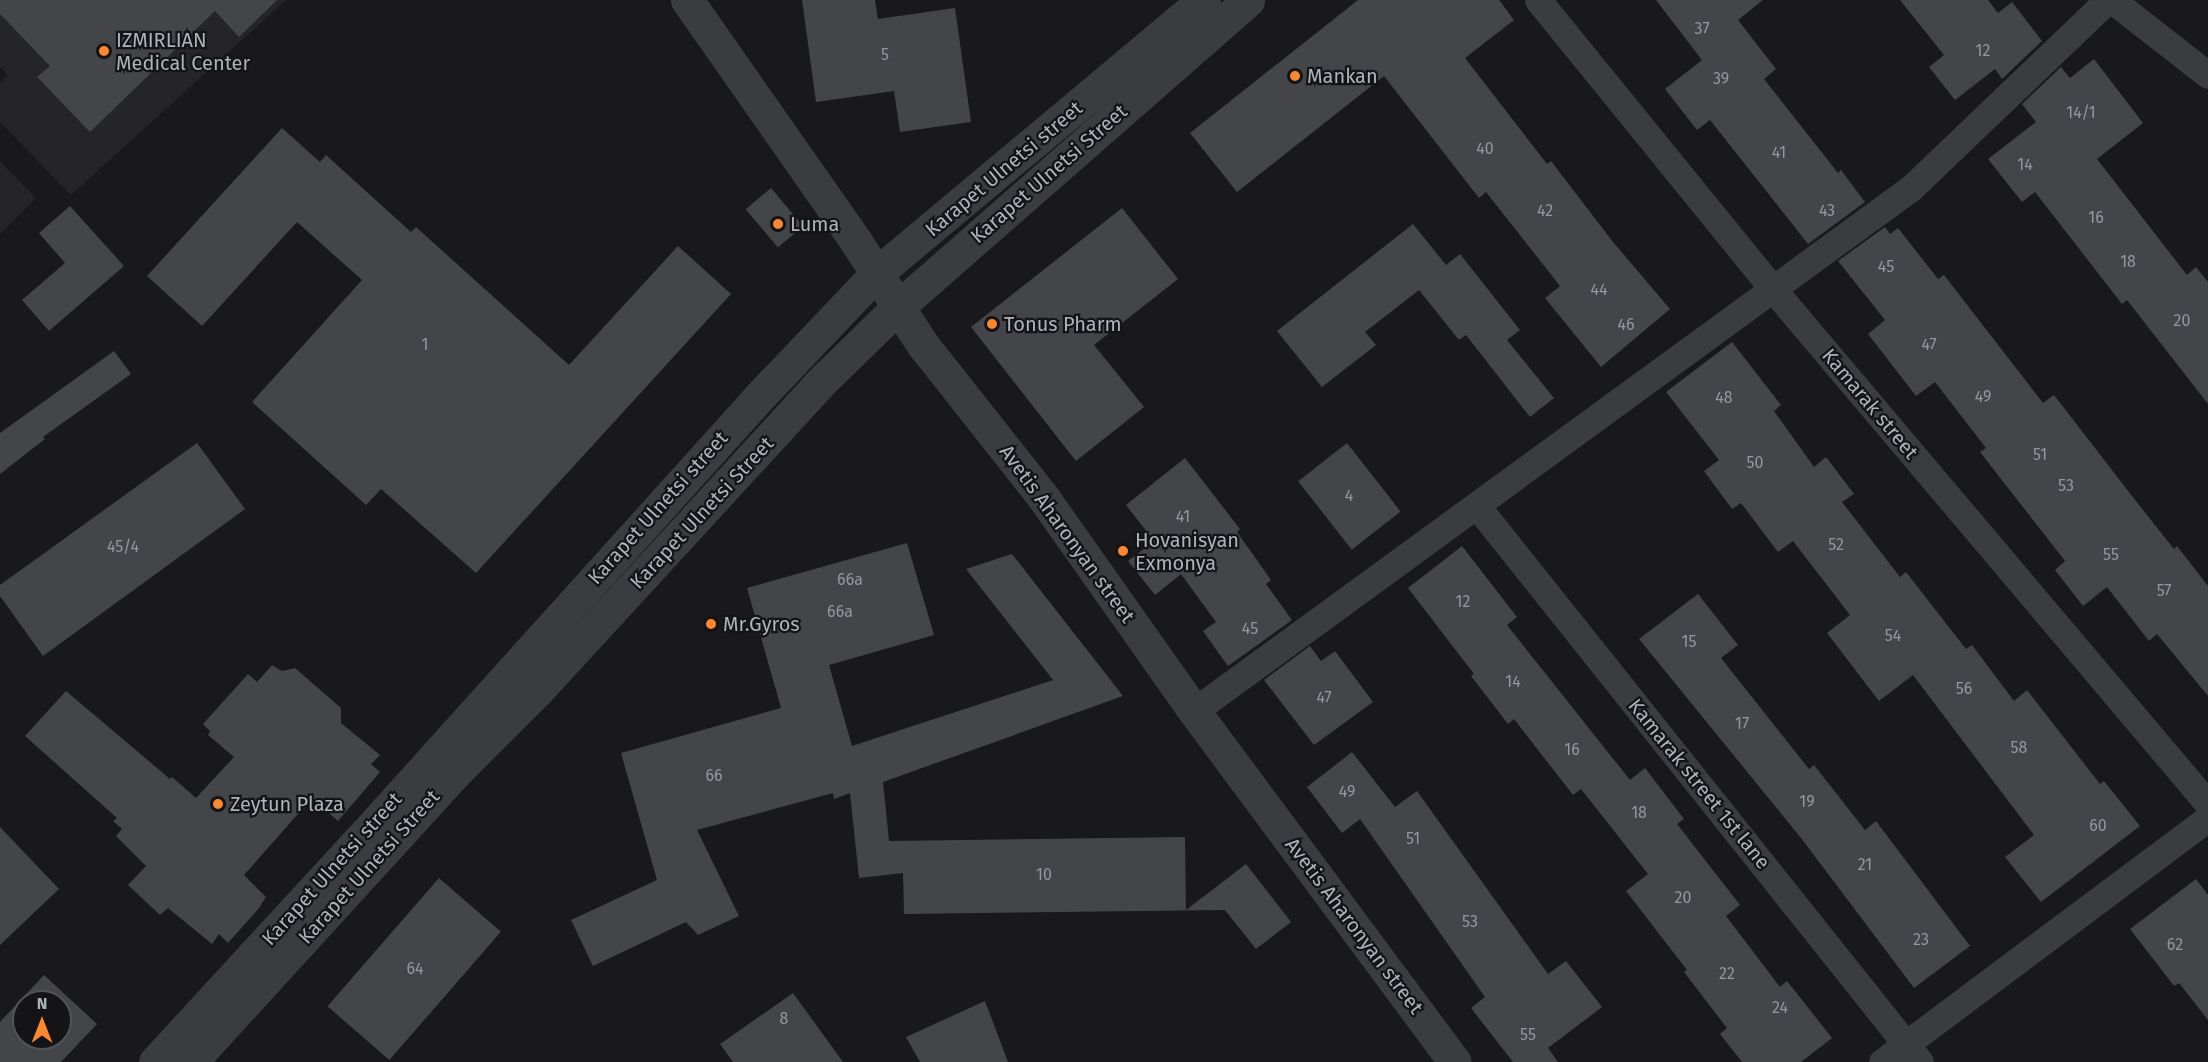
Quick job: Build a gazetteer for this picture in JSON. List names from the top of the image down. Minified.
{"streets":{"street":["Karapet Ulnetsi street","Karapet Ulnetsi Street","Kamarak street","Avetis Aharonyan street","Kamarak street 1st lane"]},"crossings":[["Karapet Ulnetsi street","Avetis Aharonyan street"],["Karapet Ulnetsi Street","Avetis Aharonyan street"]],"places":["IZMIRLIAN Medical Center","Mankan","Luma","Tonus Pharm","Hovanisyan Exmonya","Mr.Gyros","Zeytun Plaza"],"house_numbers":["37","12","5","39","14/1","40","41","14","42","43","16","18","45","44","20","46","1","47","49","48","51","50","53","4","41","52","45/4","55","66a","57","12","66a","45","54","15","14","56","47","17","58","16","66","49","19","18","60","51","21","10","20","53","23","62","64","22","24","8","55"],"north":"top"}
